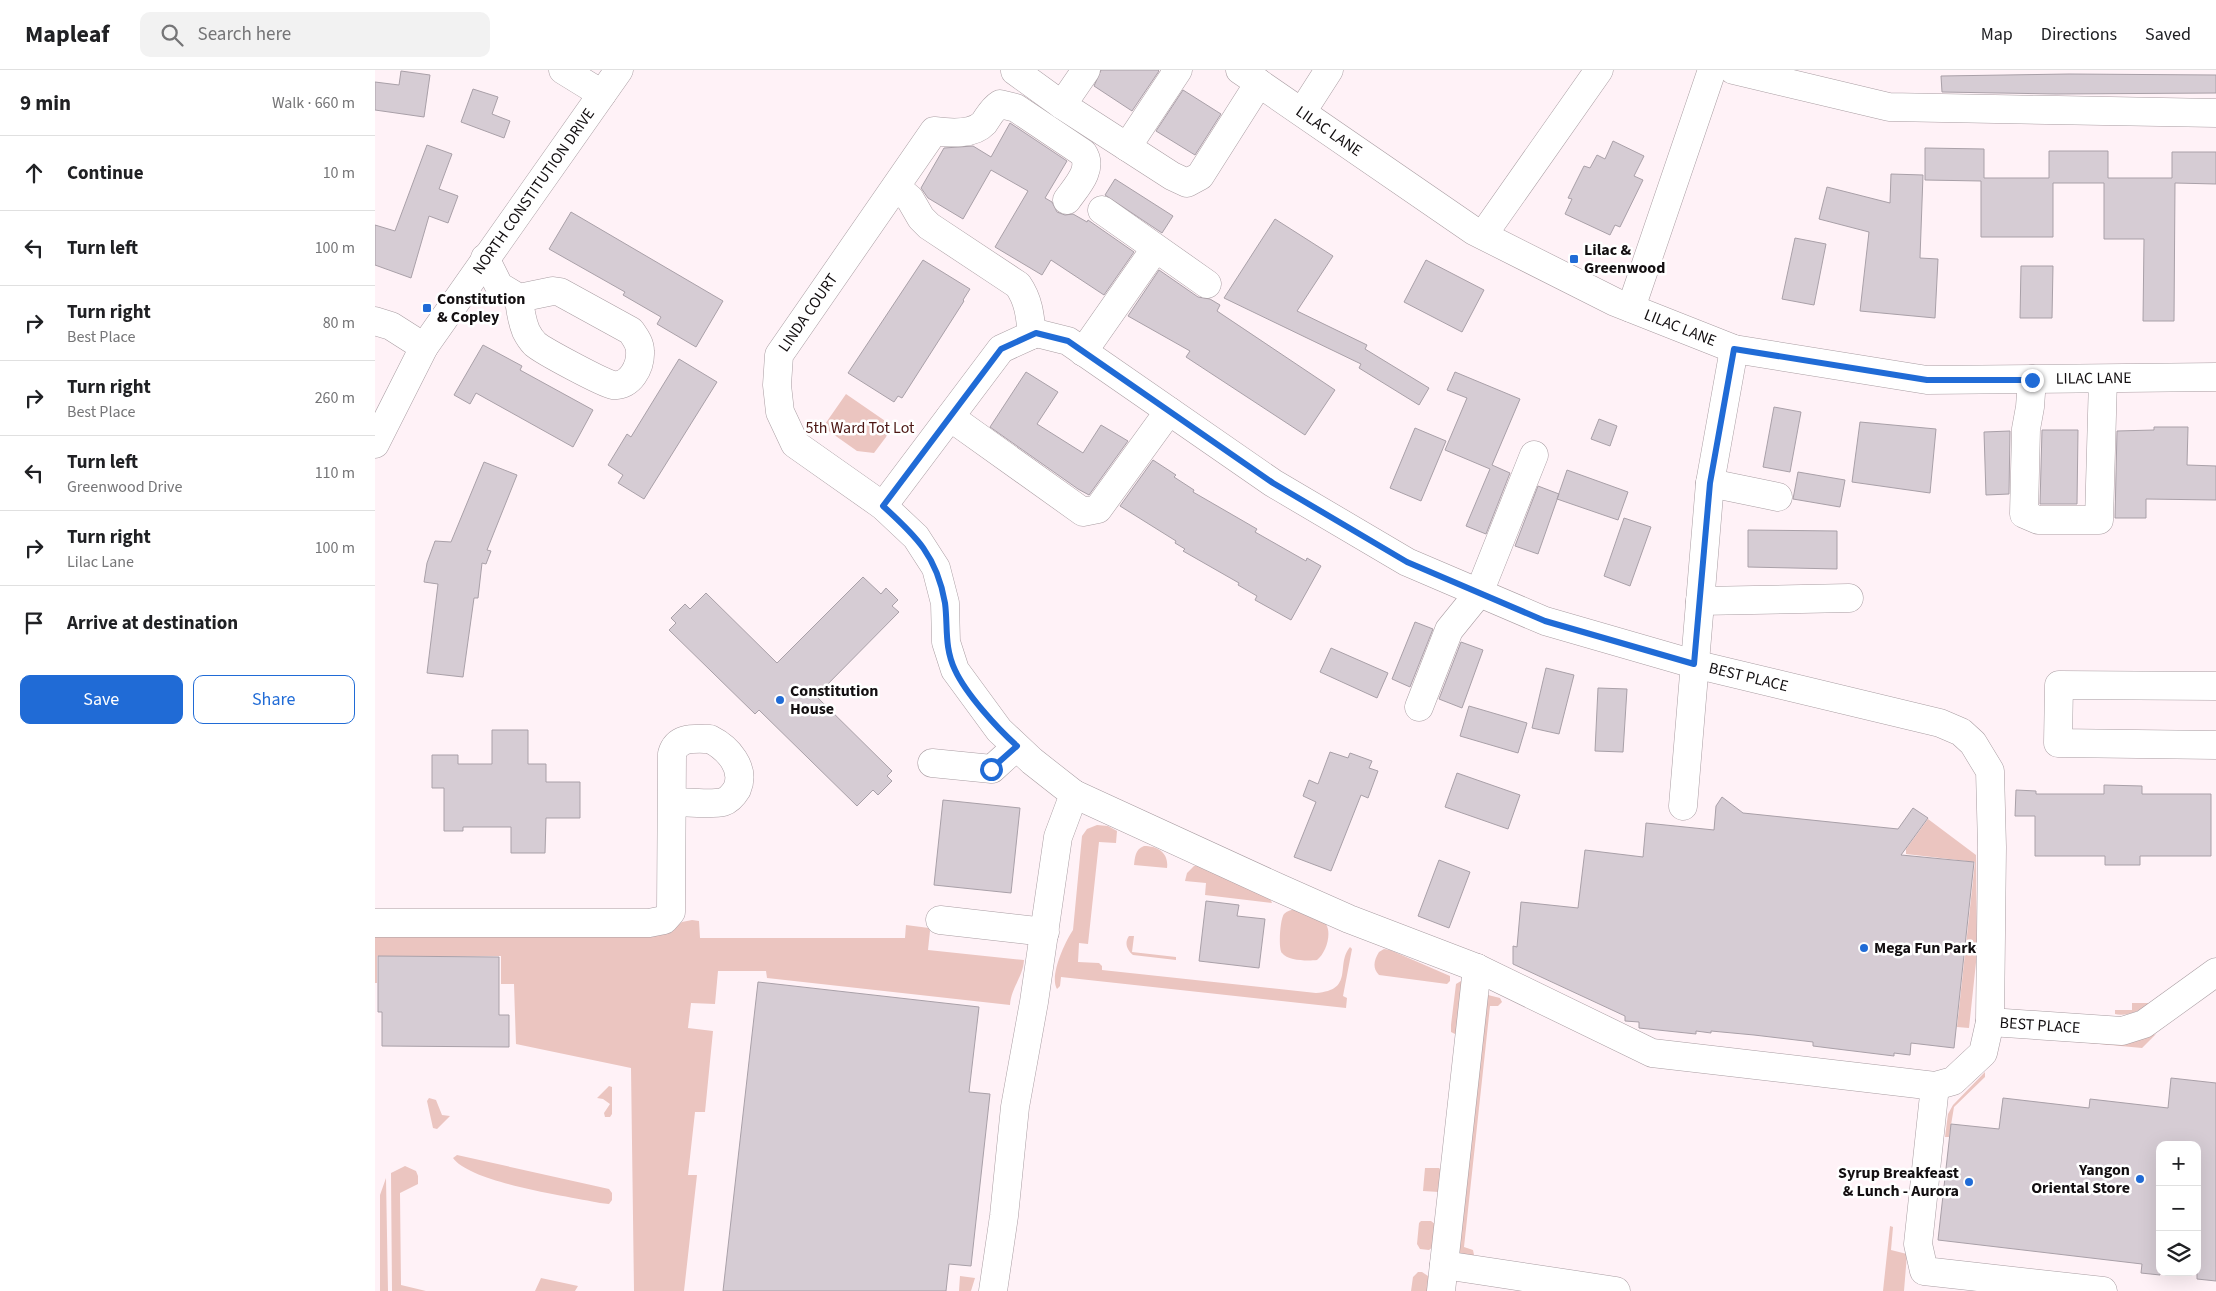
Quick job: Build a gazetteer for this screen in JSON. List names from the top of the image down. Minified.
{"streets":{"street":["LILAC LANE","NORTH CONSTITUTION DRIVE","LINDA COURT","BEST PLACE"]},"parks":["5th Ward Tot Lot"],"places":{"transit":["Lilac & Greenwood","Constitution & Copley"],"other":["Constitution House","Mega Fun Park","Yangon Oriental Store","Syrup Breakfeast & Lunch - Aurora"]},"page":{"header":"Mapleaf","search":"Search here","nav":["Map","Directions","Saved"],"heading":["9 min","Walk · 660 m"],"list":[["Continue","10 m"],["Turn left","100 m"],["Turn right","Best Place","80 m"],["Turn right","Best Place","260 m"],["Turn left","Greenwood Drive","110 m"],["Turn right","Lilac Lane","100 m"],"Arrive at destination"],"buttons":["Save","Share"],"map_buttons":["+","−"]}}
